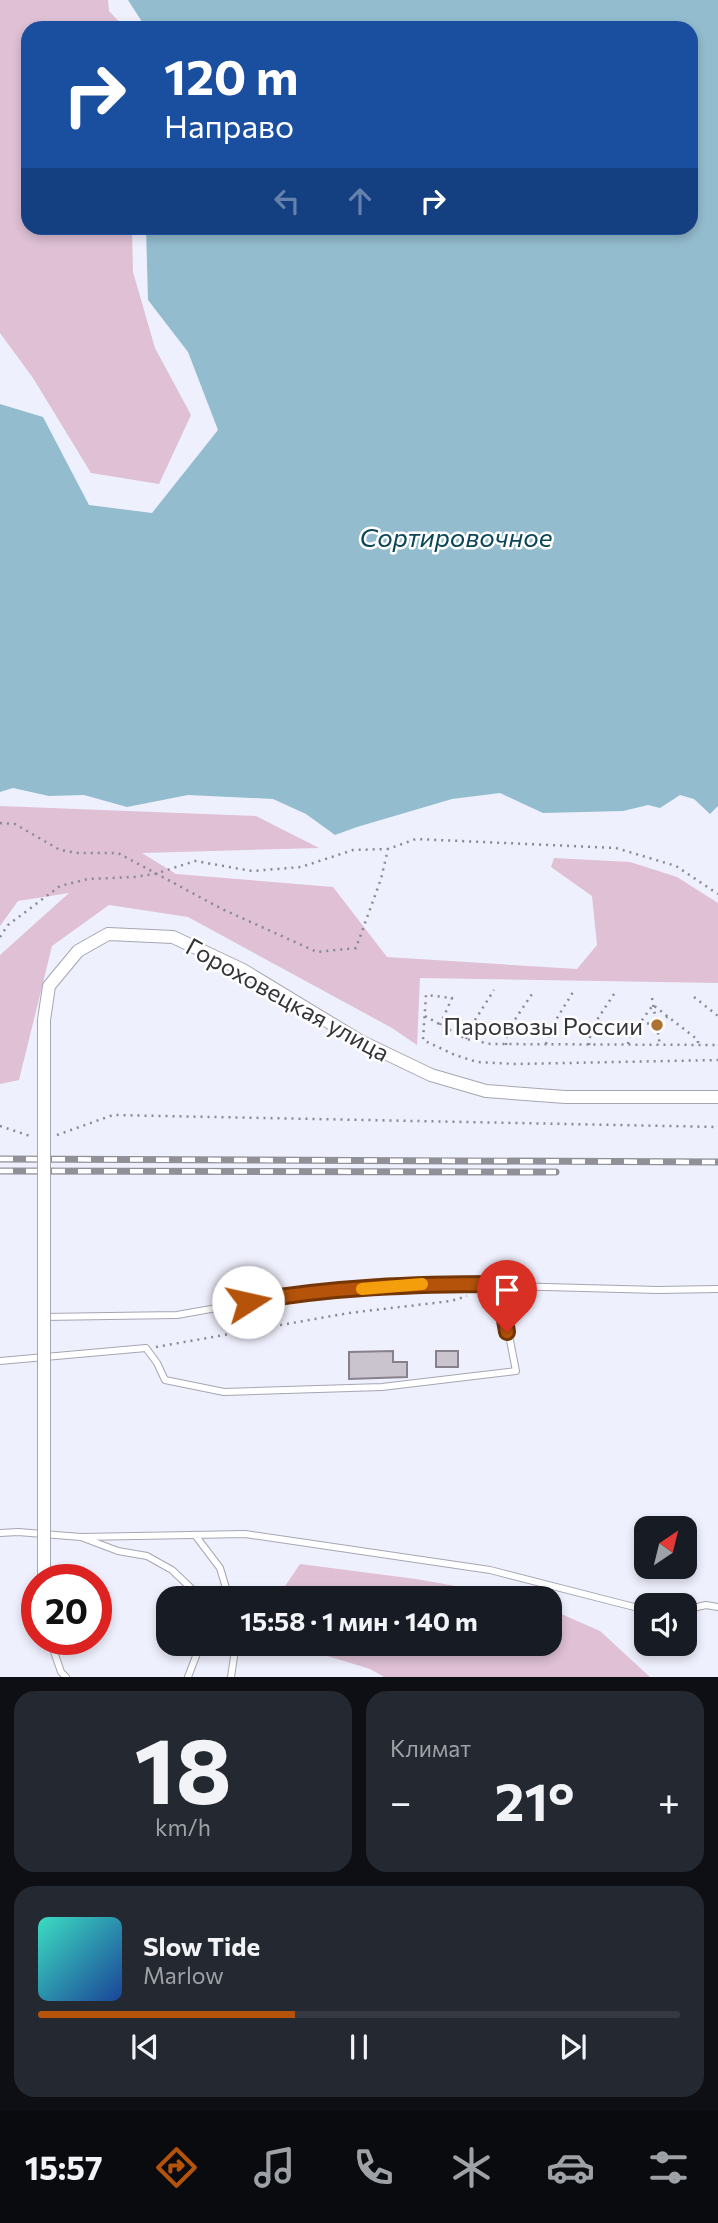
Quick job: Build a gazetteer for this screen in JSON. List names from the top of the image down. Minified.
{"streets":{"street":["Гороховецкая улица"]},"water":["Сортировочное"],"places":["Паровозы России"],"north":"top right","page":{"turn":["120 m","Направо"],"limit":"20","trip":"15:58 · 1 мин · 140 m","tile":[["18","km/h"],"Климат"],"heat":["−","21°","+"],"song":["Slow Tide","Marlow"],"tabs":"15:57"}}
